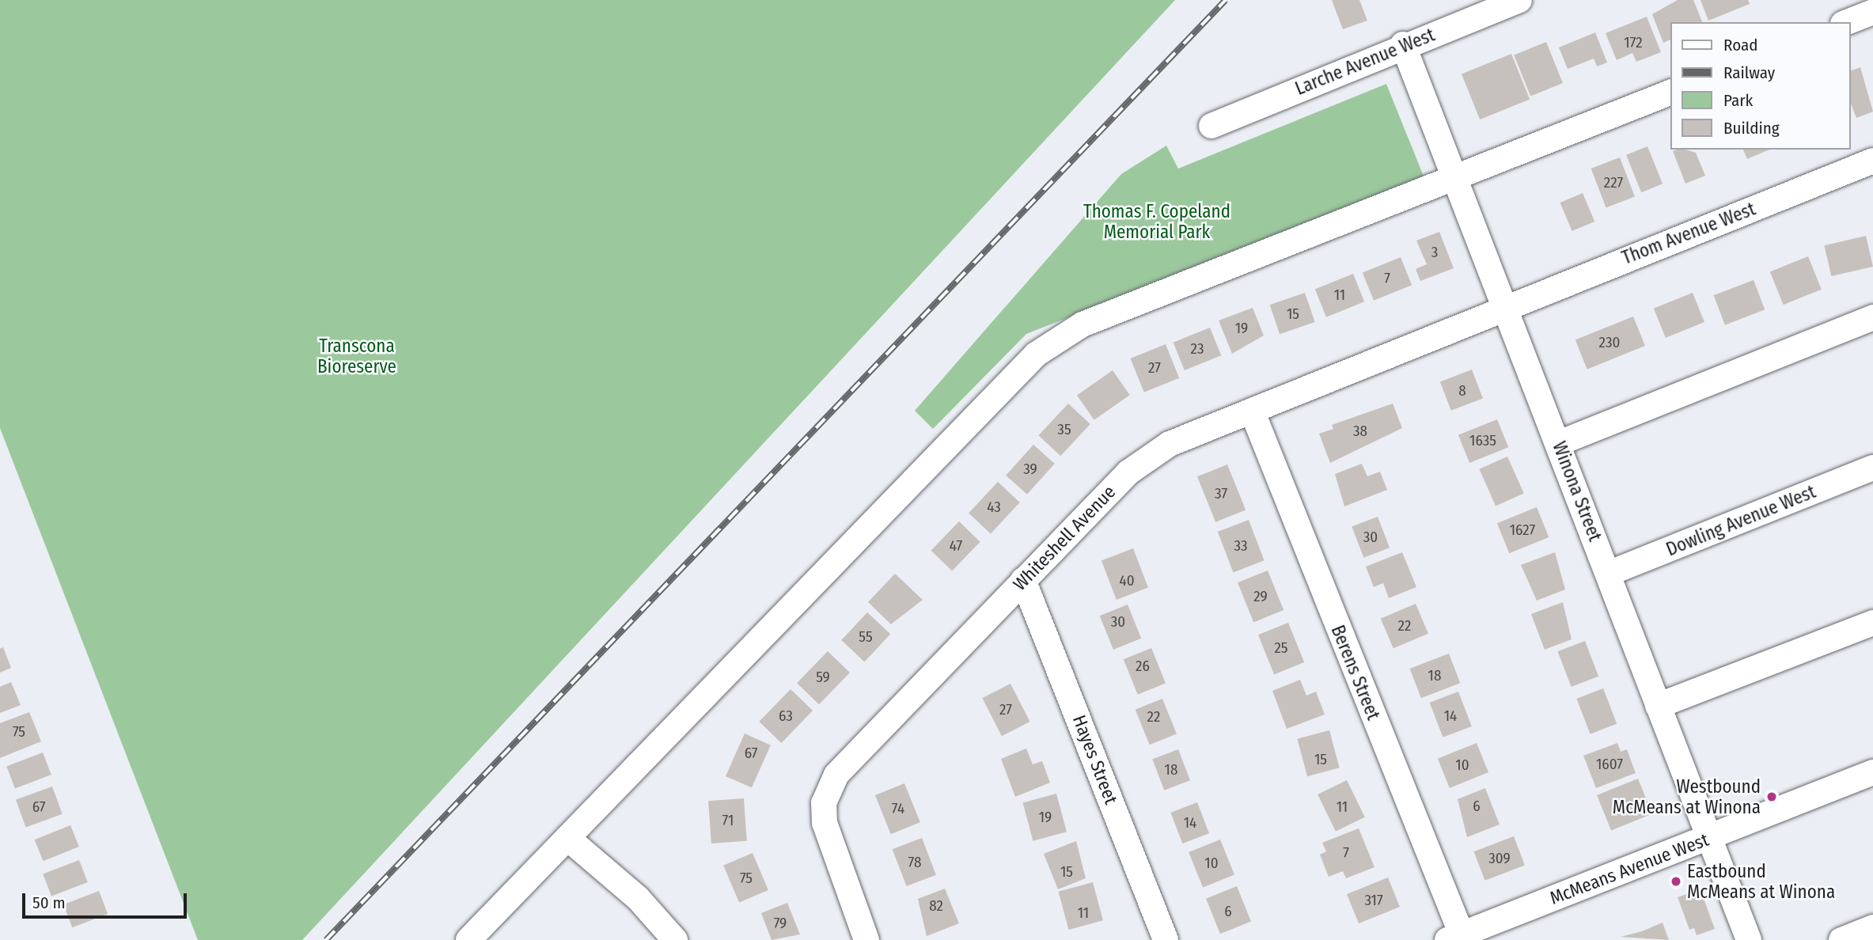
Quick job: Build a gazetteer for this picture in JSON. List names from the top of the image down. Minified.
{"streets":{"street":["Larche Avenue West","Thom Avenue West","Winona Street","Dowling Avenue West","Whiteshell Avenue","Berens Street","Hayes Street","McMeans Avenue West"]},"crossings":[["Larche Avenue West","Winona Street"],["Thom Avenue West","Winona Street"],["Thom Avenue West","Whiteshell Avenue"],["Winona Street","Dowling Avenue West"],["Winona Street","Whiteshell Avenue"],["Winona Street","McMeans Avenue West"],["Whiteshell Avenue","Berens Street"],["Whiteshell Avenue","Hayes Street"],["Berens Street","McMeans Avenue West"]],"parks":["Thomas F. Copeland Memorial Park","Transcona Bioreserve"],"places":["Westbound McMeans at Winona","Eastbound McMeans at Winona"],"house_numbers":["172","227","3","7","11","15","19","230","23","27","8","35","38","1635","39","37","43","1627","30","47","33","40","29","30","22","55","25","26","18","59","27","63","14","22","75","67","15","1607","10","18","6","67","11","74","19","71","14","7","309","78","10","15","75","317","82","6","11","79"],"legend":["Road","Railway","Park","Building"],"scale_bar":"50 m"}
